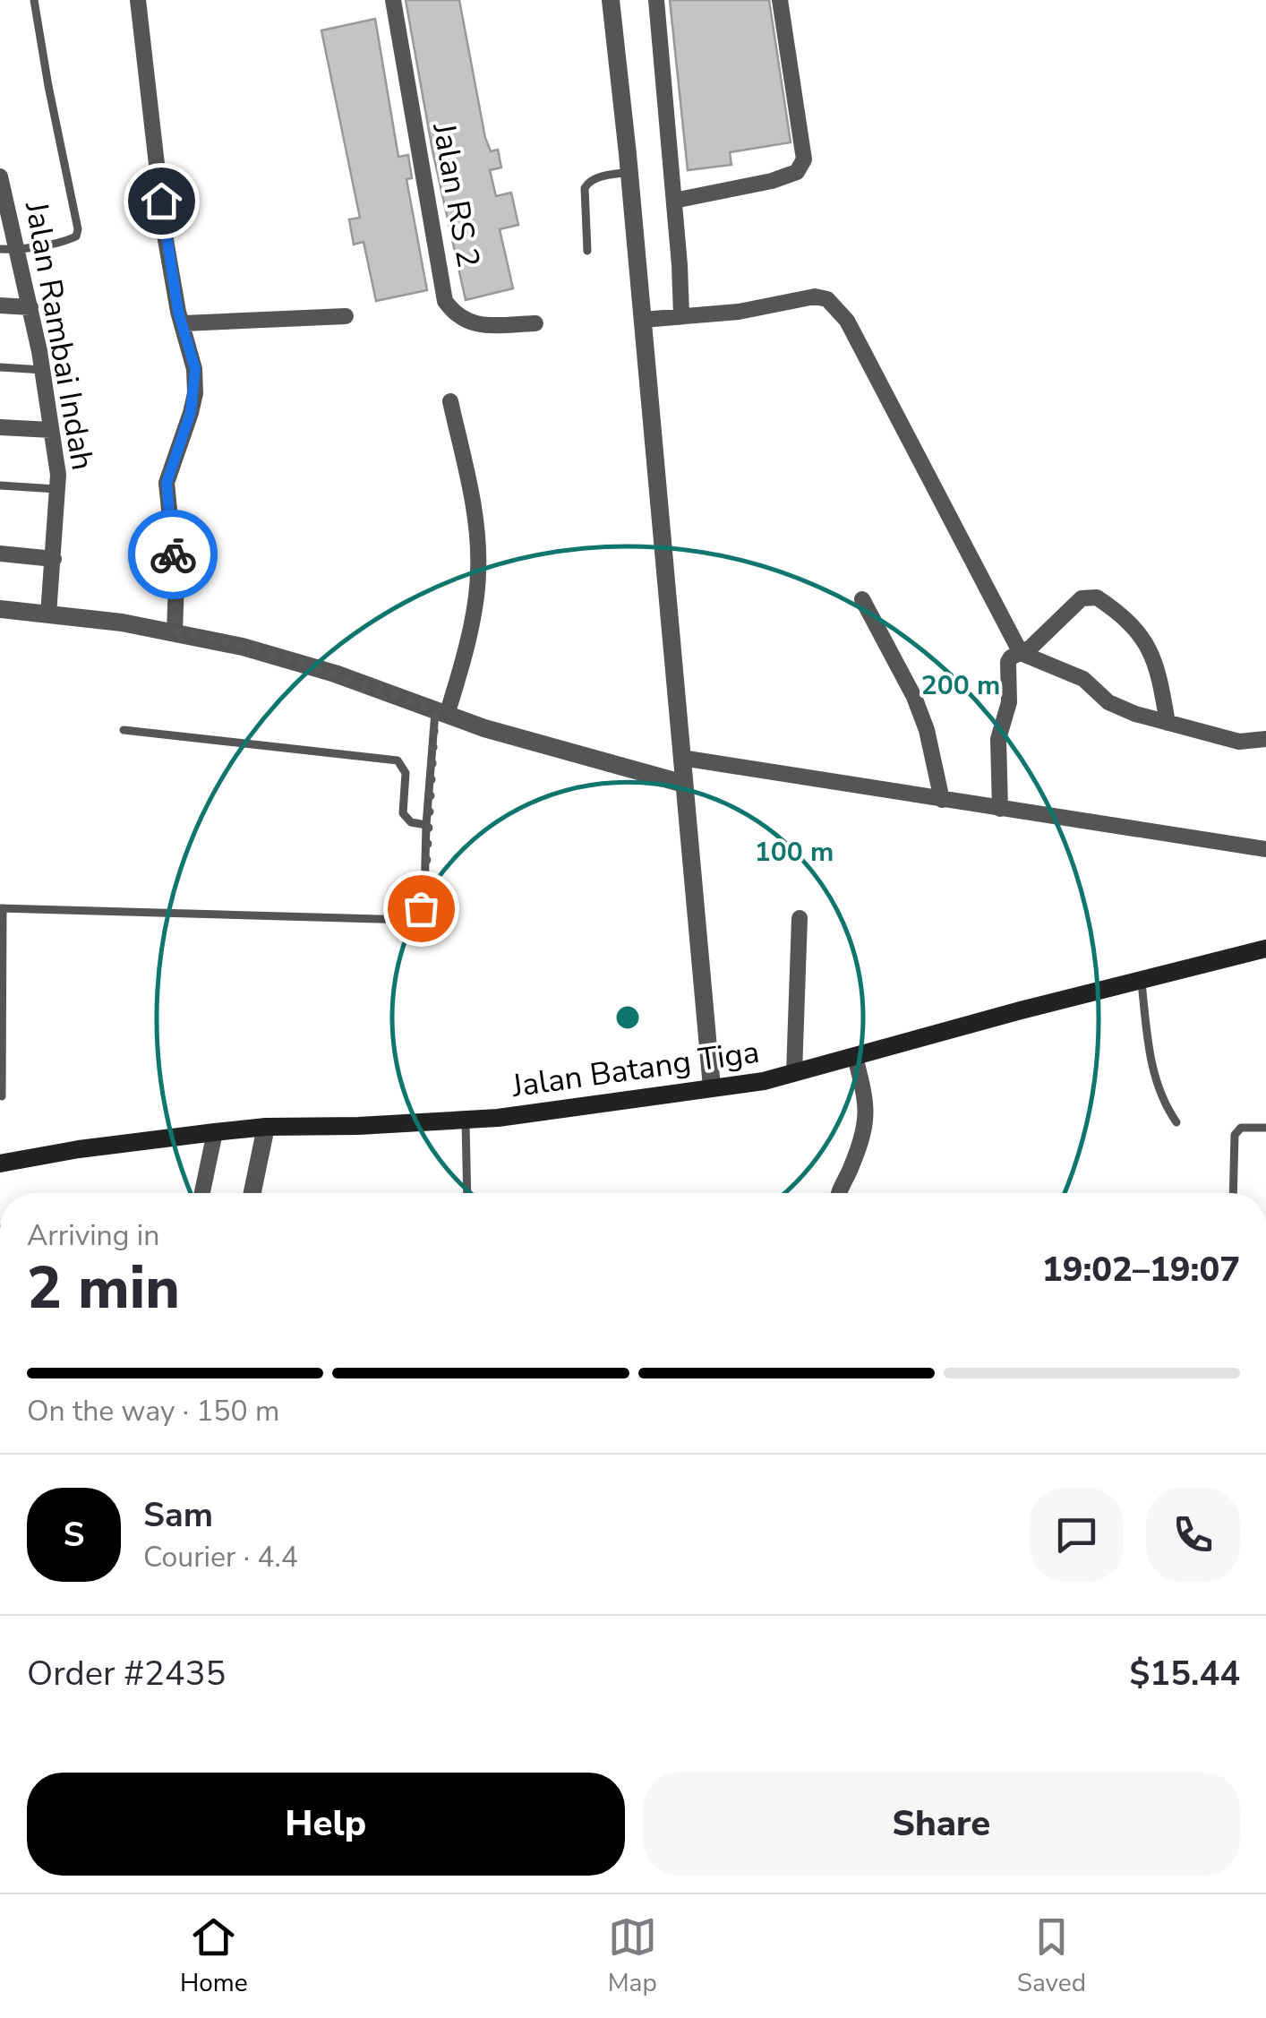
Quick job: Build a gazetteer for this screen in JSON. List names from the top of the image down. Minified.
{"streets":{"main road":["Jalan Batang Tiga"],"street":["Jalan RS 2","Jalan Rambai Indah"]},"page":{"heading":["2 min","Arriving in","19:02–19:07"],"panel":["Sam","Courier · 4.4","Order #2435","$15.44"],"bar":"On the way · 150 m","round":"S","buttons":["Help","Share"],"tabs":["Home","Map","Saved"]},"rings":["200 m","100 m"]}
